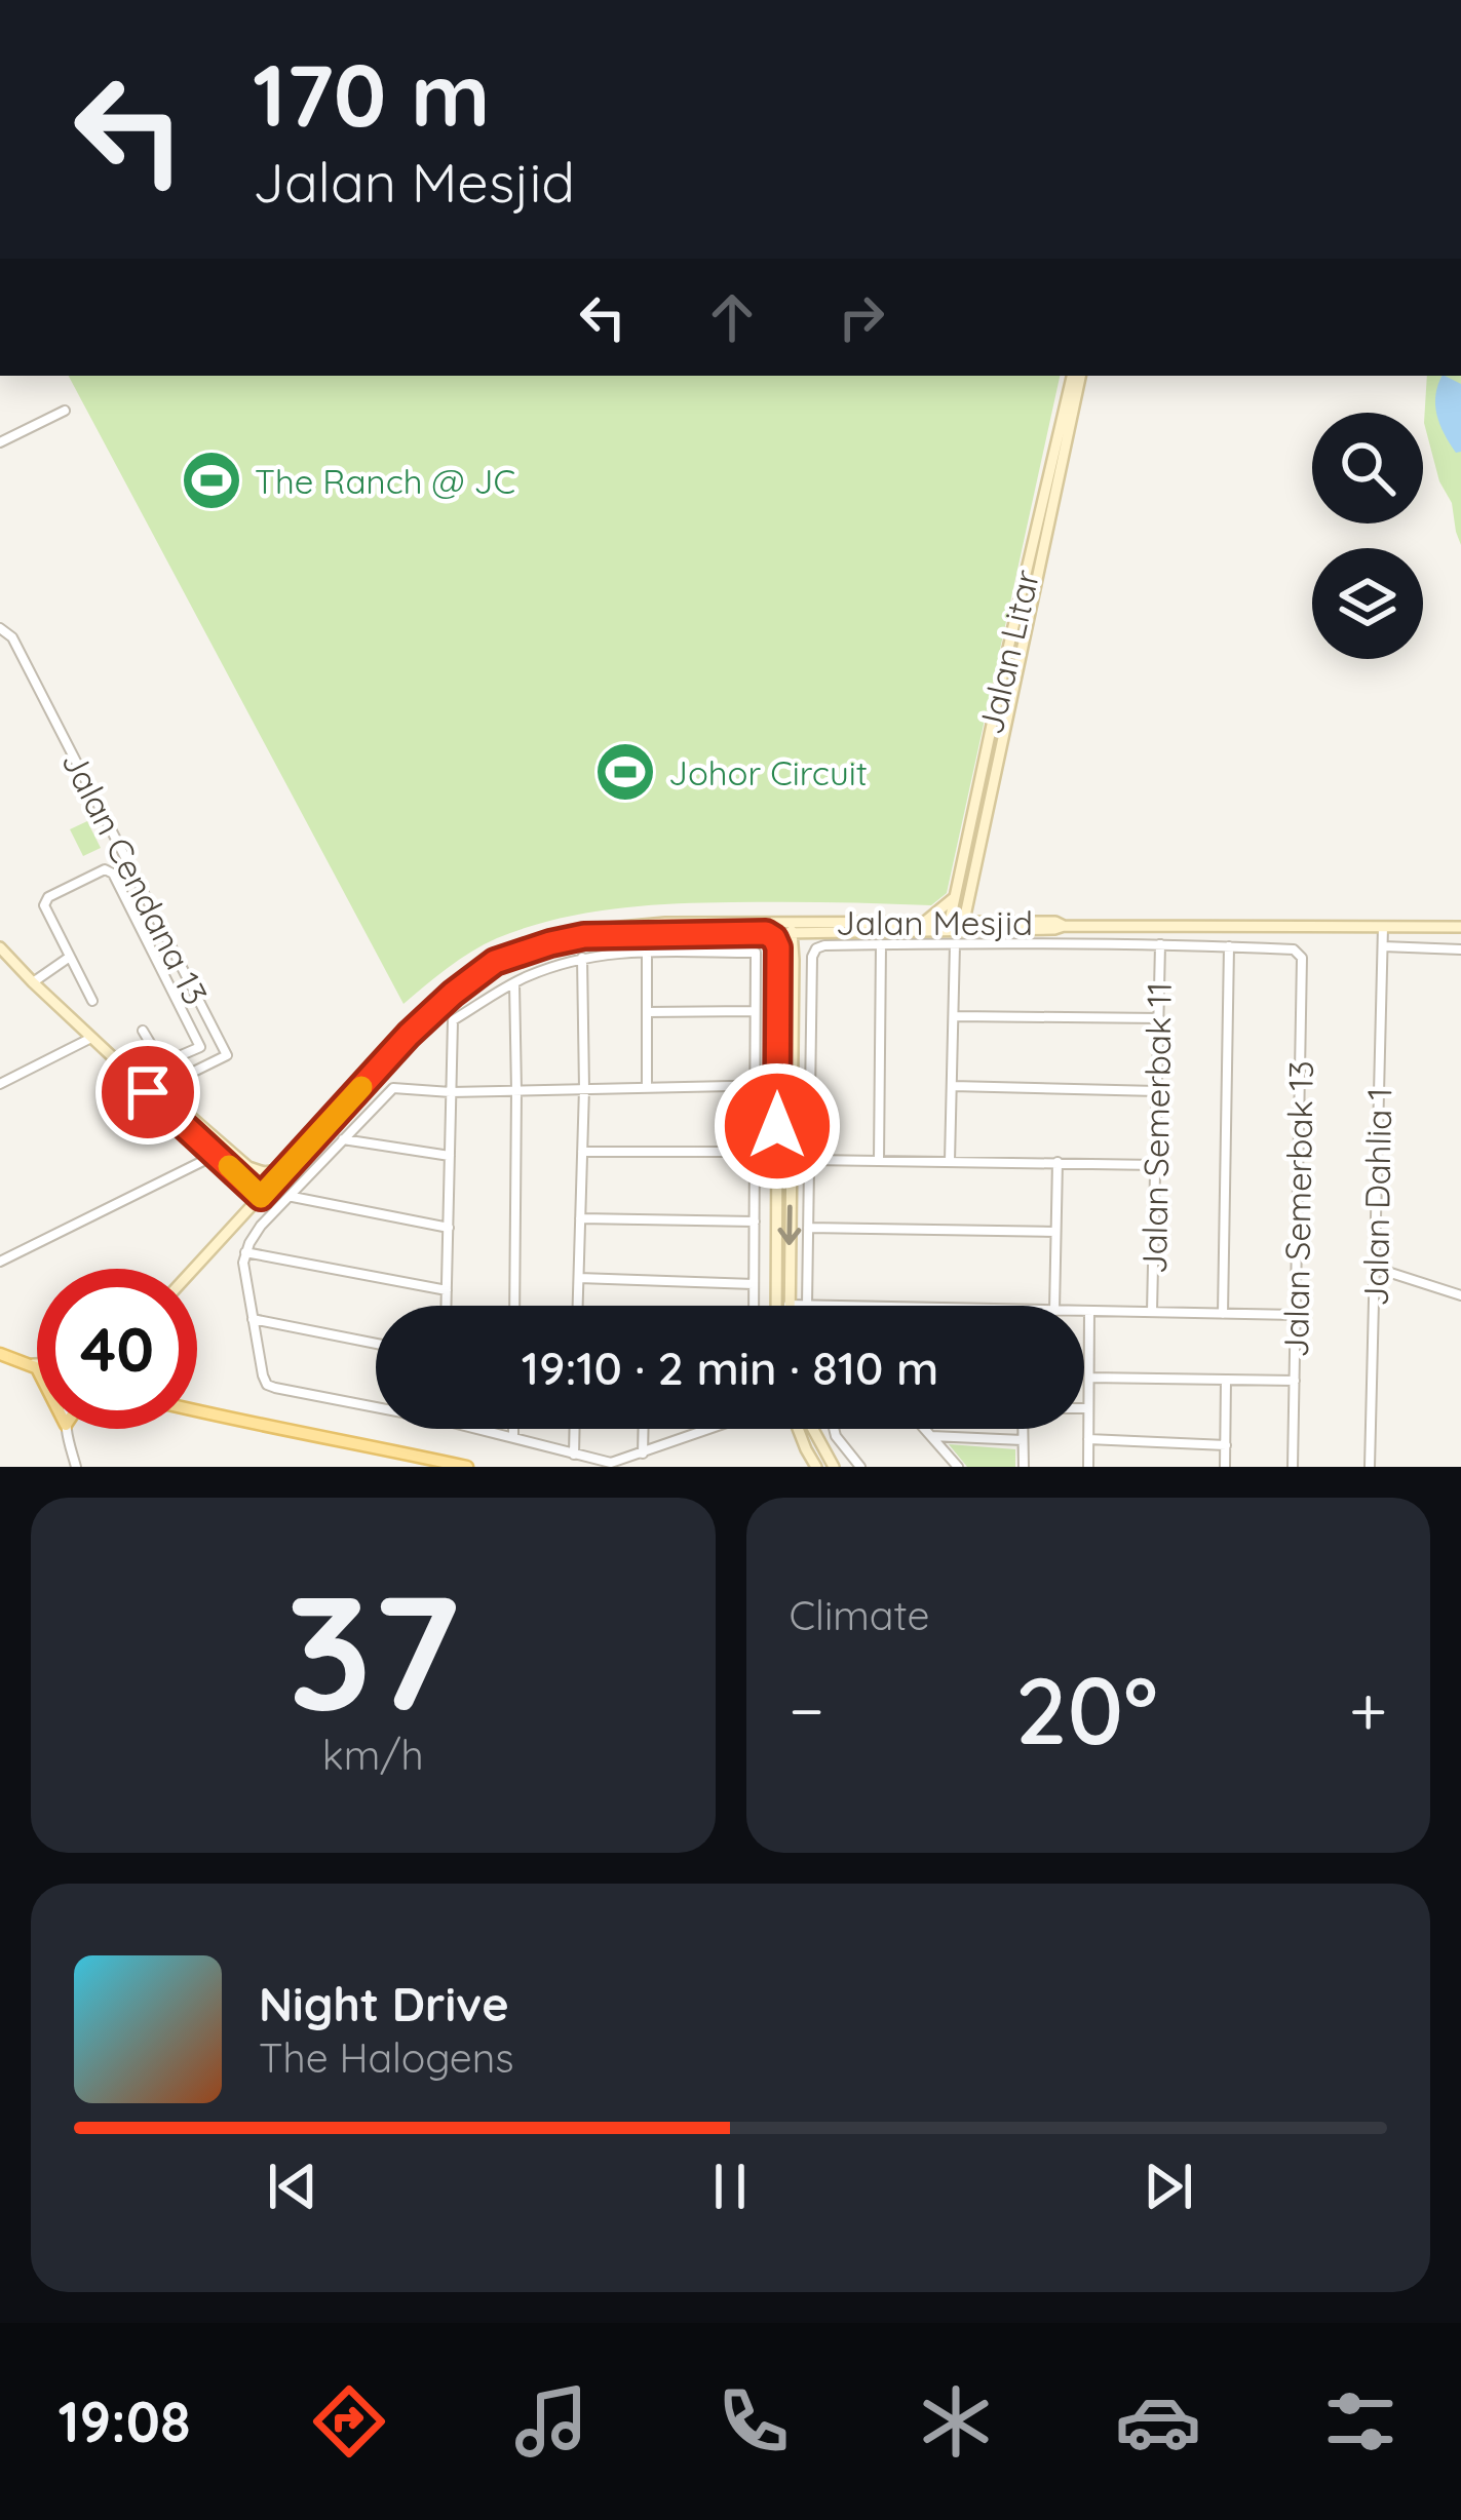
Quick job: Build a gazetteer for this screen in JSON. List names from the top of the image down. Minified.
{"streets":{"main road":["Jalan Litar","Jalan Mesjid"],"street":["Jalan Cendana 13","Jalan Semerbak 11","Jalan Dahlia 1","Jalan Semerbak 13"]},"crossings":[["Jalan Litar","Jalan Mesjid"],["Jalan Mesjid","Jalan Dahlia 1"]],"places":{"sports":["The Ranch @ JC","Johor Circuit"]},"page":{"turn":["170 m","Jalan Mesjid"],"limit":"40","trip":"19:10 · 2 min · 810 m","tile":[["37","km/h"],"Climate"],"heat":["−","20°","+"],"song":["Night Drive","The Halogens"],"tabs":"19:08"}}
